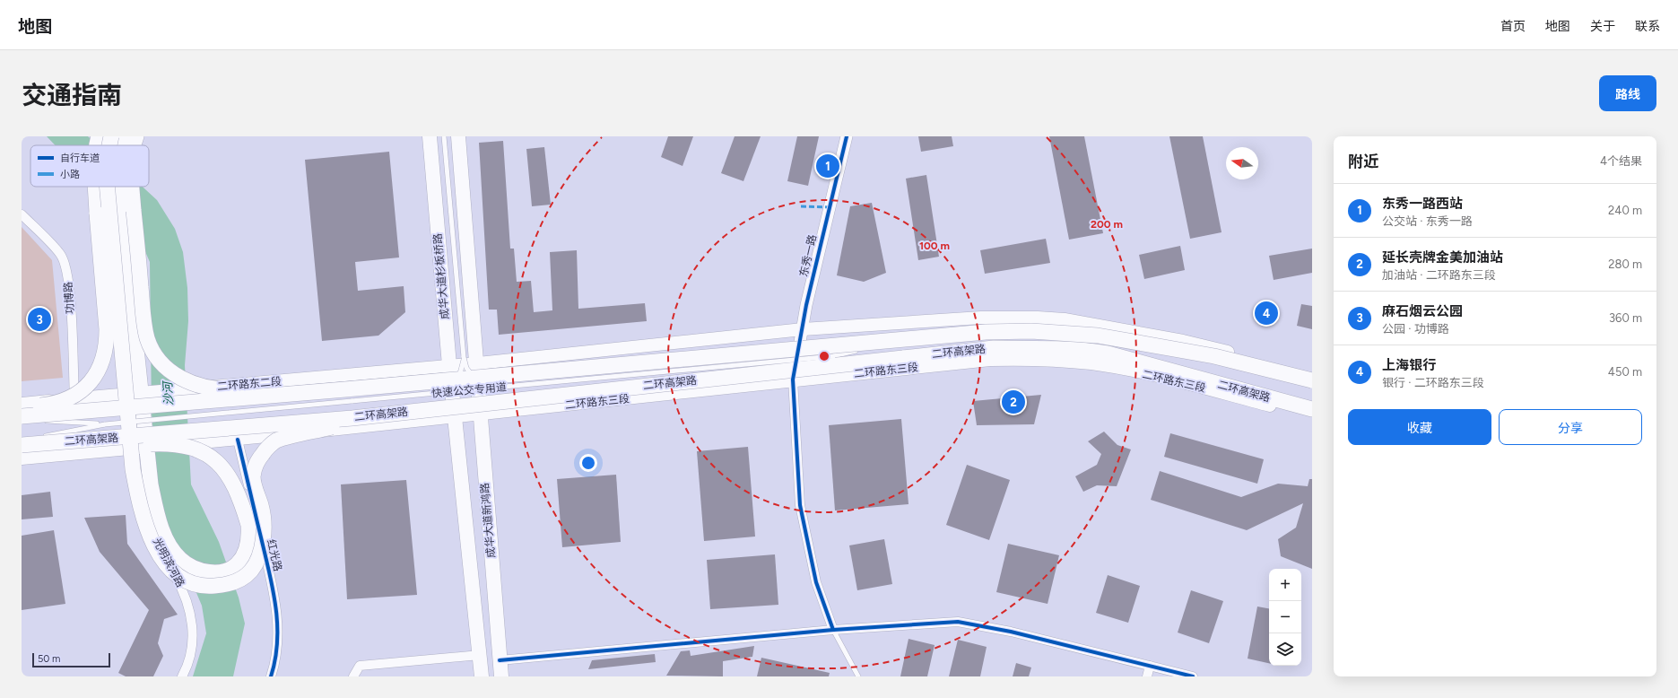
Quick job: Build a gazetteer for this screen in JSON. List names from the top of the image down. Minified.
{"streets":{"highway":["二环高架路"],"main road":["成华大道杉板桥路","二环路东三段","二环路东二段","成华大道新鸿路"],"street":["东秀一路","功博路","红光路","光明滨河路"],"lane":["快速公交专用道"]},"crossings":[["东秀一路","二环路东三段"],["成华大道杉板桥路","二环路东三段"],["成华大道杉板桥路","二环路东二段"],["成华大道杉板桥路","成华大道新鸿路"],["功博路","二环路东二段"],["二环路东三段","成华大道新鸿路"],["二环路东二段","成华大道新鸿路"]],"water":["沙河"],"legend":["自行车道","小路"],"scale_bar":"50 m","north":"left","page":{"header":"地图","nav":["首页","地图","关于","联系"],"title":"交通指南","buttons":["路线",["收藏","分享"]],"heading":["附近","4个结果"],"pins":["1","4","3","2"],"list":[{"mark":"1","name":"东秀一路西站","note":"公交站 · 东秀一路","value":"240 m"},{"mark":"2","name":"延长壳牌金美加油站","note":"加油站 · 二环路东三段","value":"280 m"},{"mark":"3","name":"麻石烟云公园","note":"公园 · 功博路","value":"360 m"},{"mark":"4","name":"上海银行","note":"银行 · 二环路东三段","value":"450 m"}],"map_buttons":["+","−"],"scale":"50 m"},"rings":["200 m","100 m"]}
